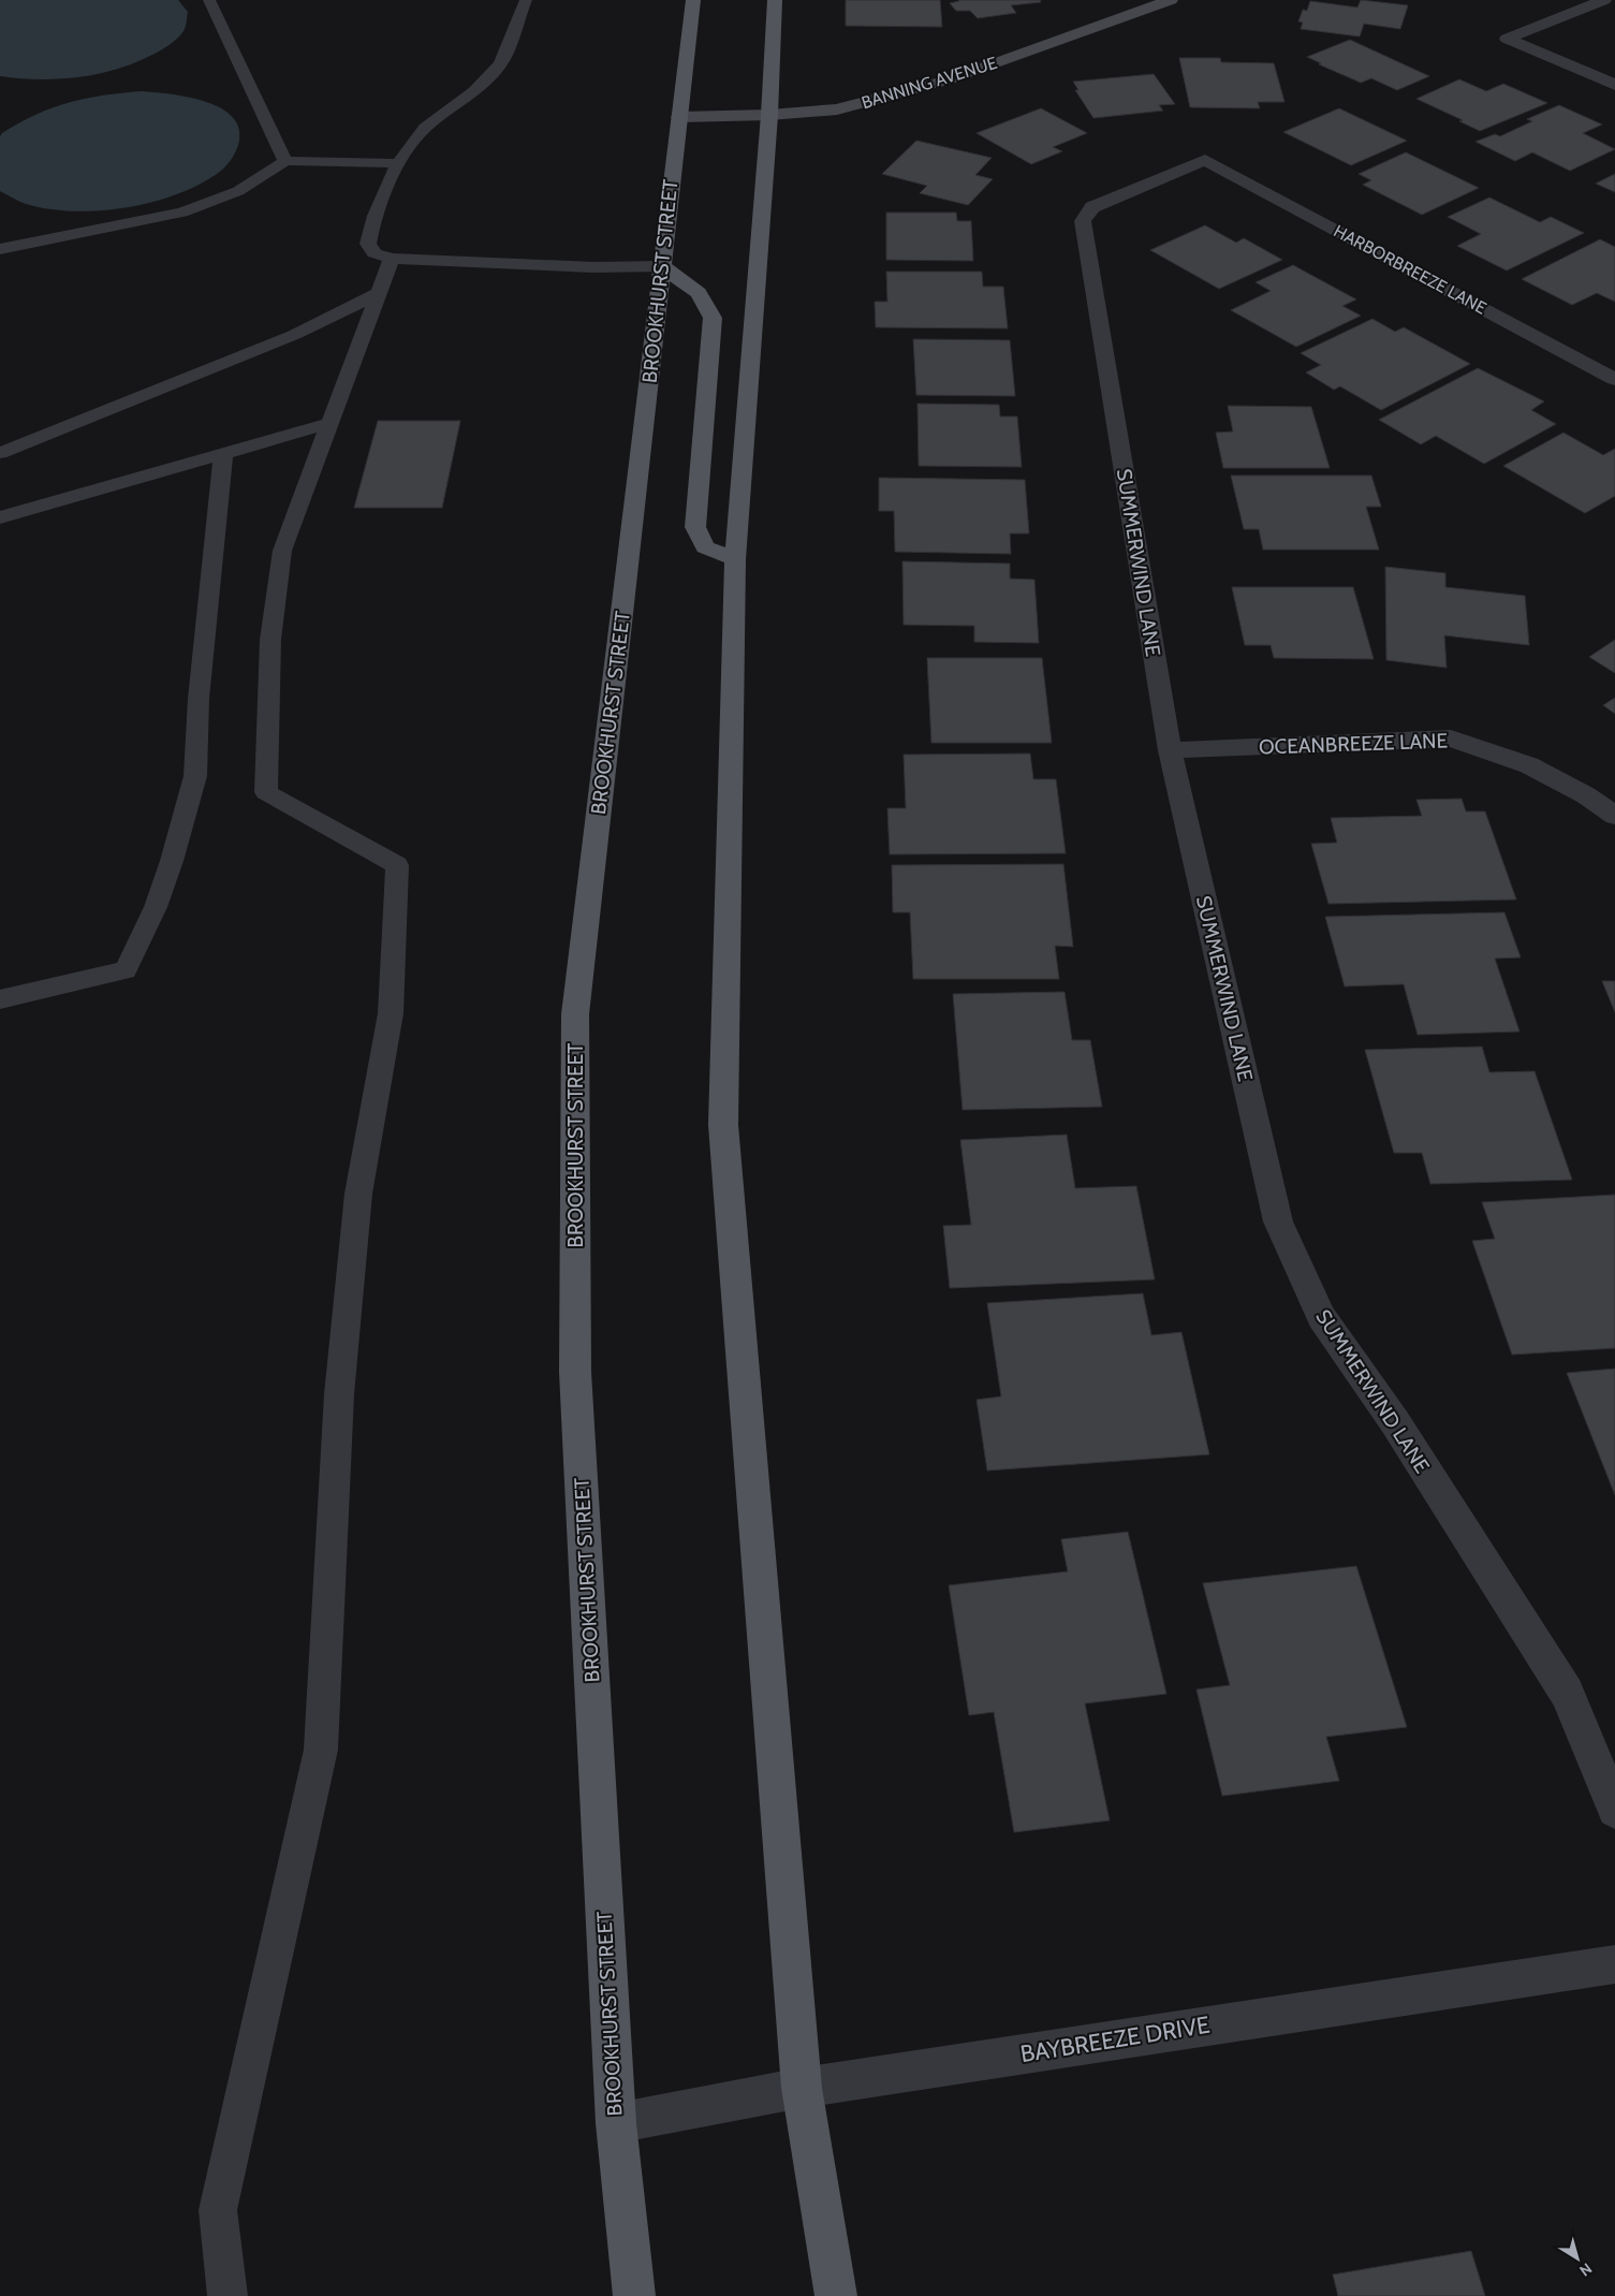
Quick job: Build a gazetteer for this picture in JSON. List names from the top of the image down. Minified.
{"streets":{"main road":["BROOKHURST STREET"],"street":["BANNING AVENUE","HARBORBREEZE LANE","SUMMERWIND LANE","OCEANBREEZE LANE","BAYBREEZE DRIVE"]},"crossings":[["BANNING AVENUE","BROOKHURST STREET"],["HARBORBREEZE LANE","SUMMERWIND LANE"],["BROOKHURST STREET","BAYBREEZE DRIVE"],["SUMMERWIND LANE","OCEANBREEZE LANE"]],"north":"bottom right"}
